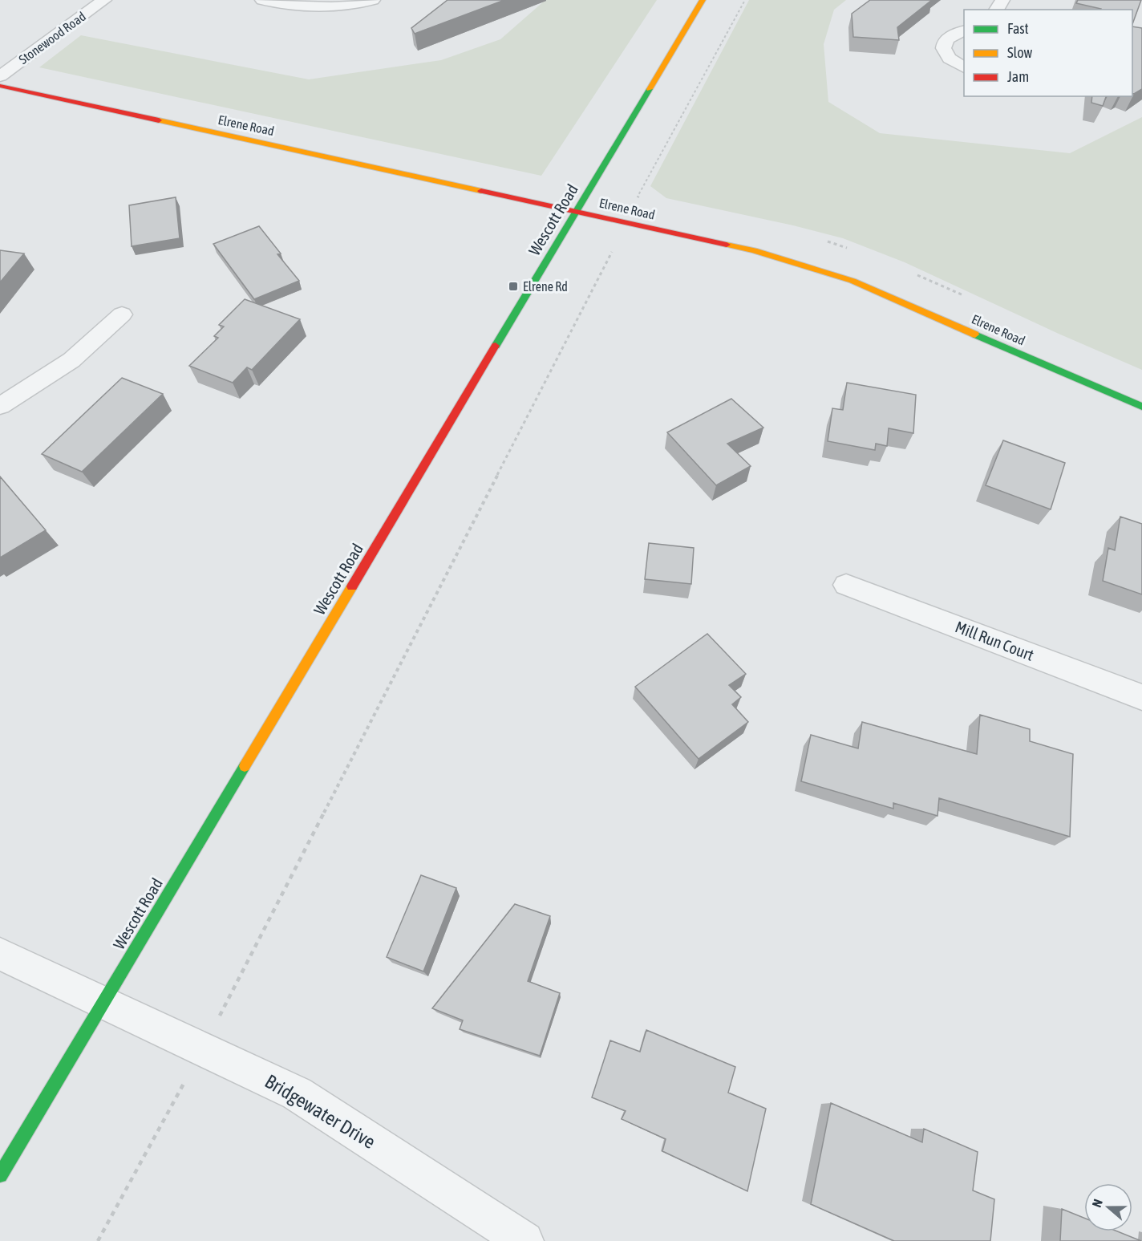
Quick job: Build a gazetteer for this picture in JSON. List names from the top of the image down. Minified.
{"streets":{"street":["Stonewood Road","Elrene Road","Wescott Road","Mill Run Court","Bridgewater Drive"]},"crossings":[["Elrene Road","Wescott Road"],["Wescott Road","Bridgewater Drive"]],"places":{"transit":["Elrene Rd"]},"legend":["Fast","Slow","Jam"],"north":"left"}
